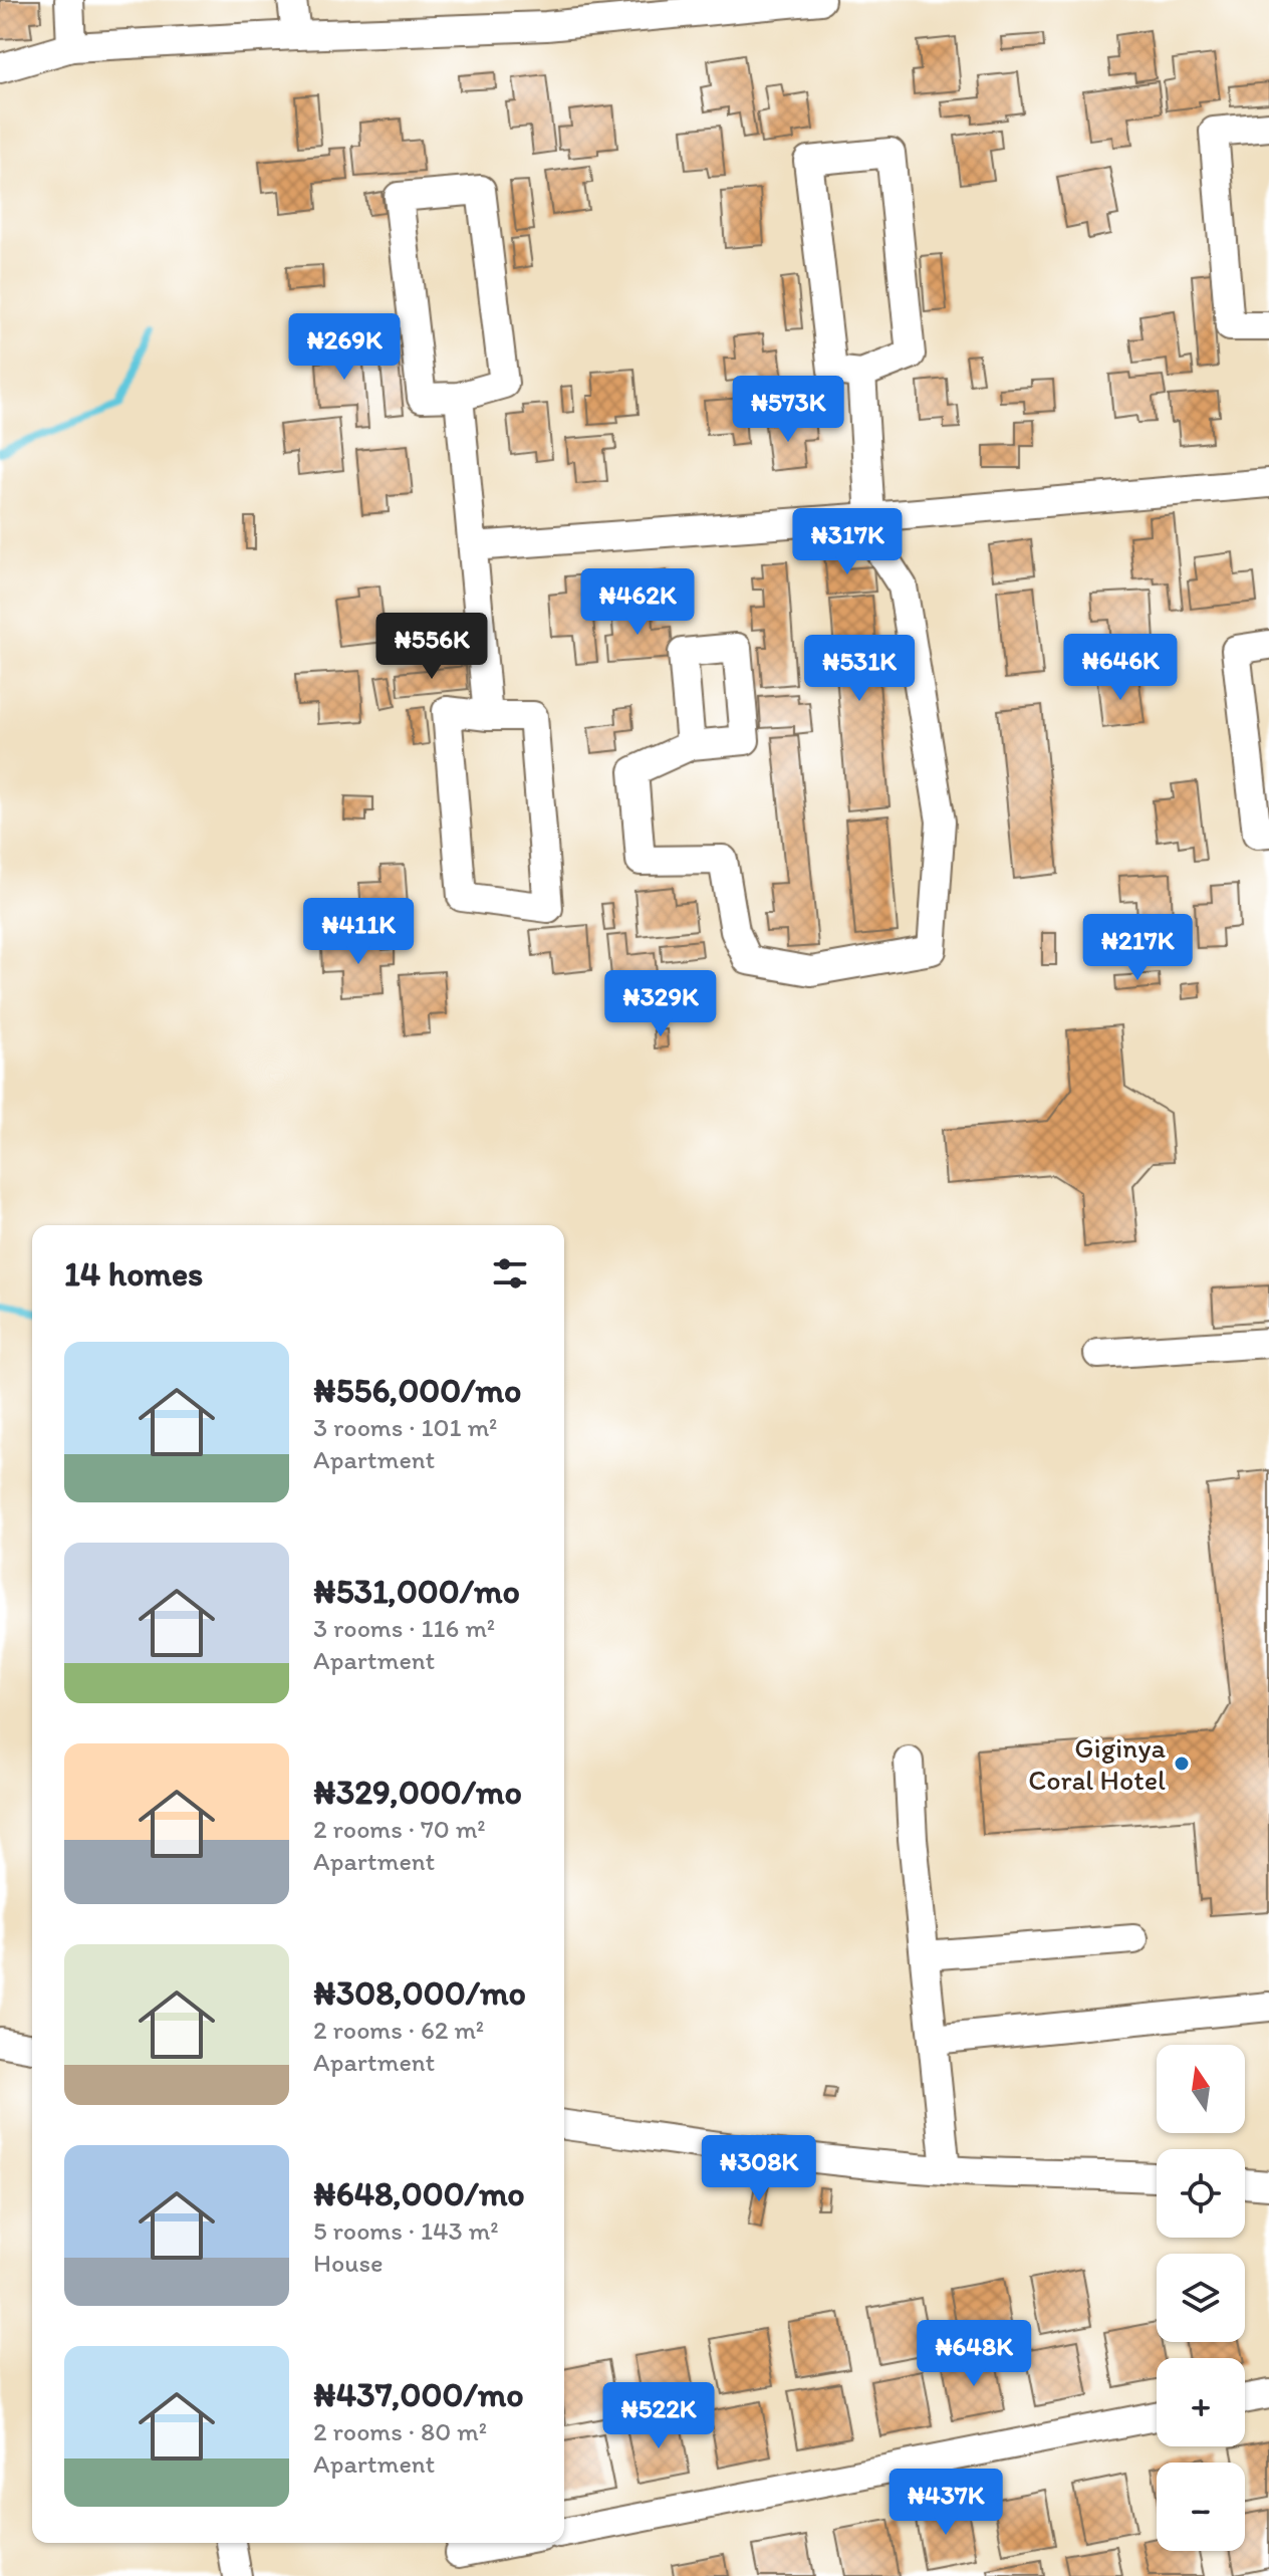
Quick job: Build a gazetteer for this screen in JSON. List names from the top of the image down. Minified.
{"places":["Giginya Coral Hotel"],"north":"top","page":{"price":["₦269K","₦573K","₦317K","₦462K","₦556K","₦646K","₦531K","₦411K","₦217K","₦329K","₦308K","₦648K","₦522K","₦437K"],"heading":"14 homes","list":[{"name":"₦556,000/mo","note":"3 rooms · 101 m² · Apartment"},{"name":"₦531,000/mo","note":"3 rooms · 116 m² · Apartment"},{"name":"₦329,000/mo","note":"2 rooms · 70 m² · Apartment"},{"name":"₦308,000/mo","note":"2 rooms · 62 m² · Apartment"},{"name":"₦648,000/mo","note":"5 rooms · 143 m² · House"},{"name":"₦437,000/mo","note":"2 rooms · 80 m² · Apartment"}],"map_buttons":["+","−"]}}
